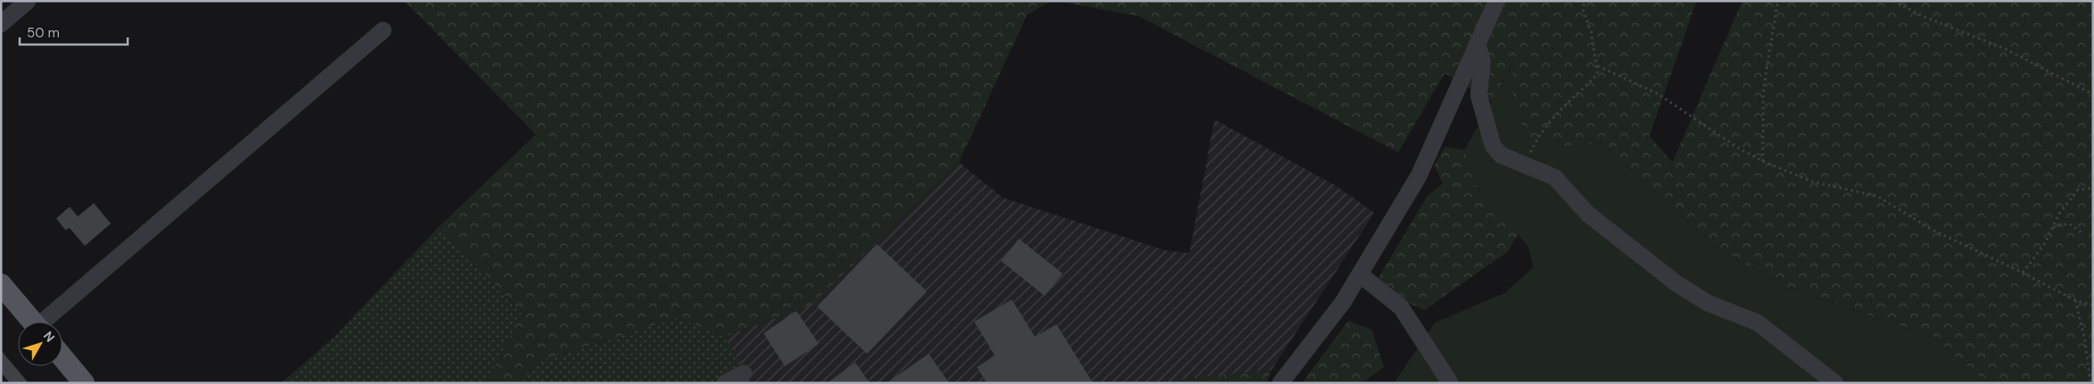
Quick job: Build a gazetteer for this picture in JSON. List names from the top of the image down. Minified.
{"scale_bar":"50 m","north":"top right"}
